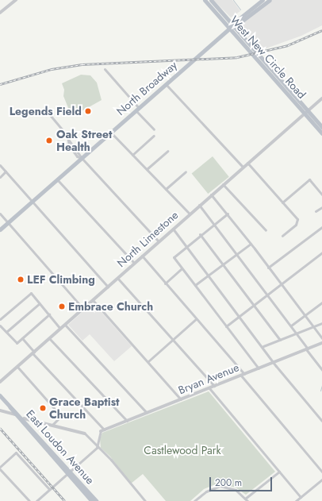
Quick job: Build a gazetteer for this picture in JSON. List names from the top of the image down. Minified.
{"streets":{"main road":["West New Circle Road","North Broadway","East Loudon Avenue"],"street":["North Limestone","Bryan Avenue"]},"crossings":[["West New Circle Road","North Broadway"],["West New Circle Road","North Limestone"]],"parks":["Castlewood Park"],"places":["Legends Field","Oak Street Health","LEF Climbing","Embrace Church","Grace Baptist Church"],"scale_bar":"200 m"}
